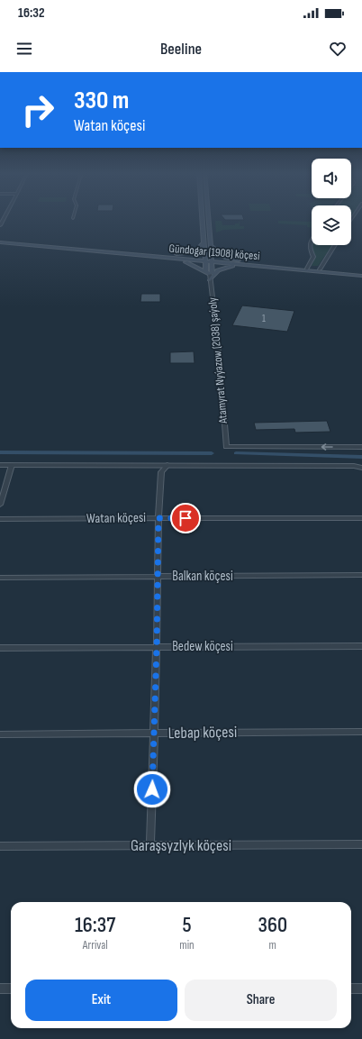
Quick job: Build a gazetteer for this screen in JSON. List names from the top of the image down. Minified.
{"streets":{"main road":["Gündogar (1908) köçesi","Atamyrat Nyýazow (2038) şaýoly"],"street":["Watan köçesi","Balkan köçesi","Bedew köçesi","Lebap köçesi","Garaşsyzlyk köçesi"]},"crossings":[["Gündogar (1908) köçesi","Atamyrat Nyýazow (2038) şaýoly"]],"house_numbers":["1"],"page":{"status":"16:32","header":"Beeline","turn":["330 m","Watan köçesi"],"eta":["16:37","Arrival","5","min","360","m"],"buttons":["Exit","Share"]}}
